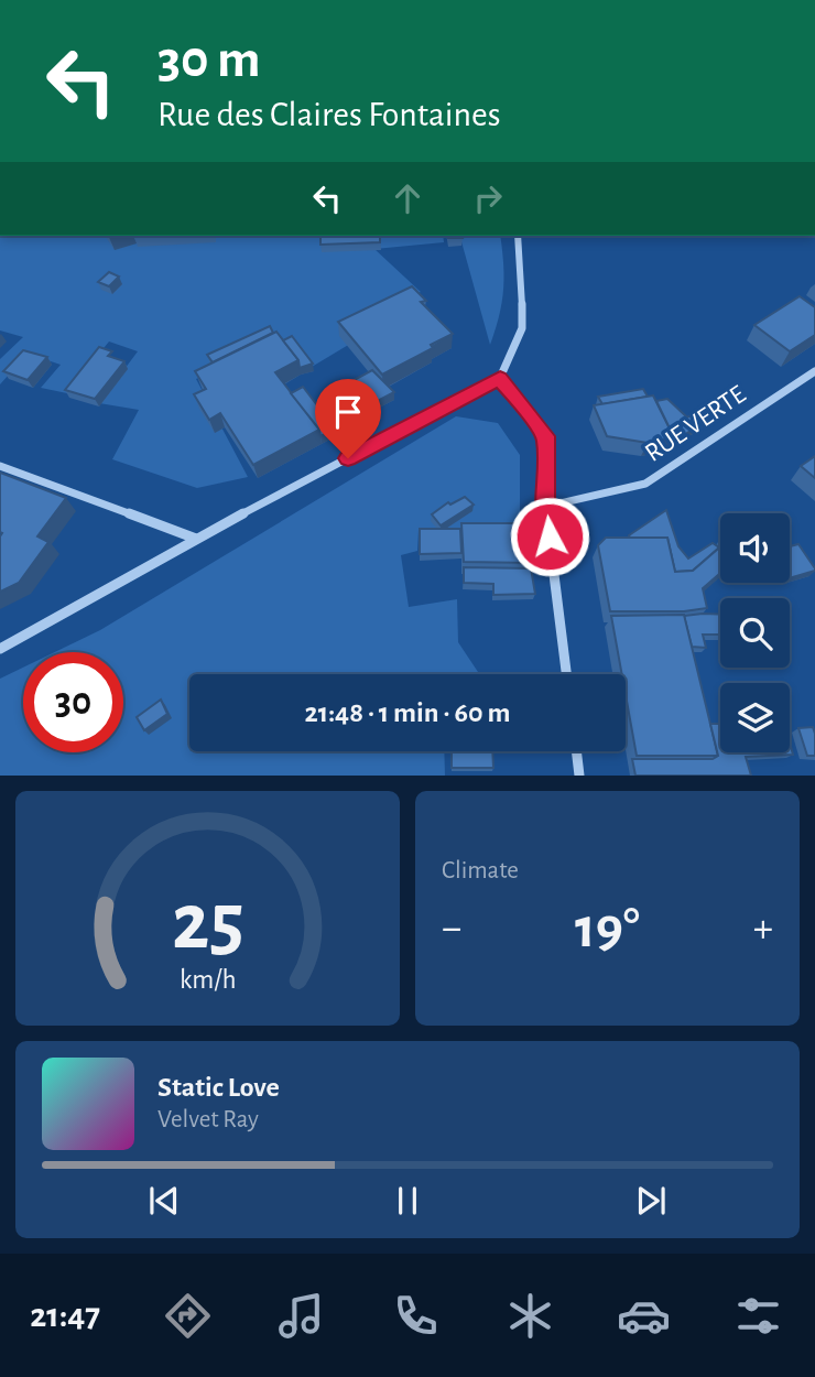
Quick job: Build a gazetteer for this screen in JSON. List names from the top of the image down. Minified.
{"streets":{"street":["RUE VERTE"]},"page":{"turn":["30 m","Rue des Claires Fontaines"],"limit":"30","trip":"21:48 · 1 min · 60 m","tile":"Climate","heat":["−","19°","+"],"song":["Static Love","Velvet Ray"],"tabs":"21:47","gauge":["25","km/h"]}}
